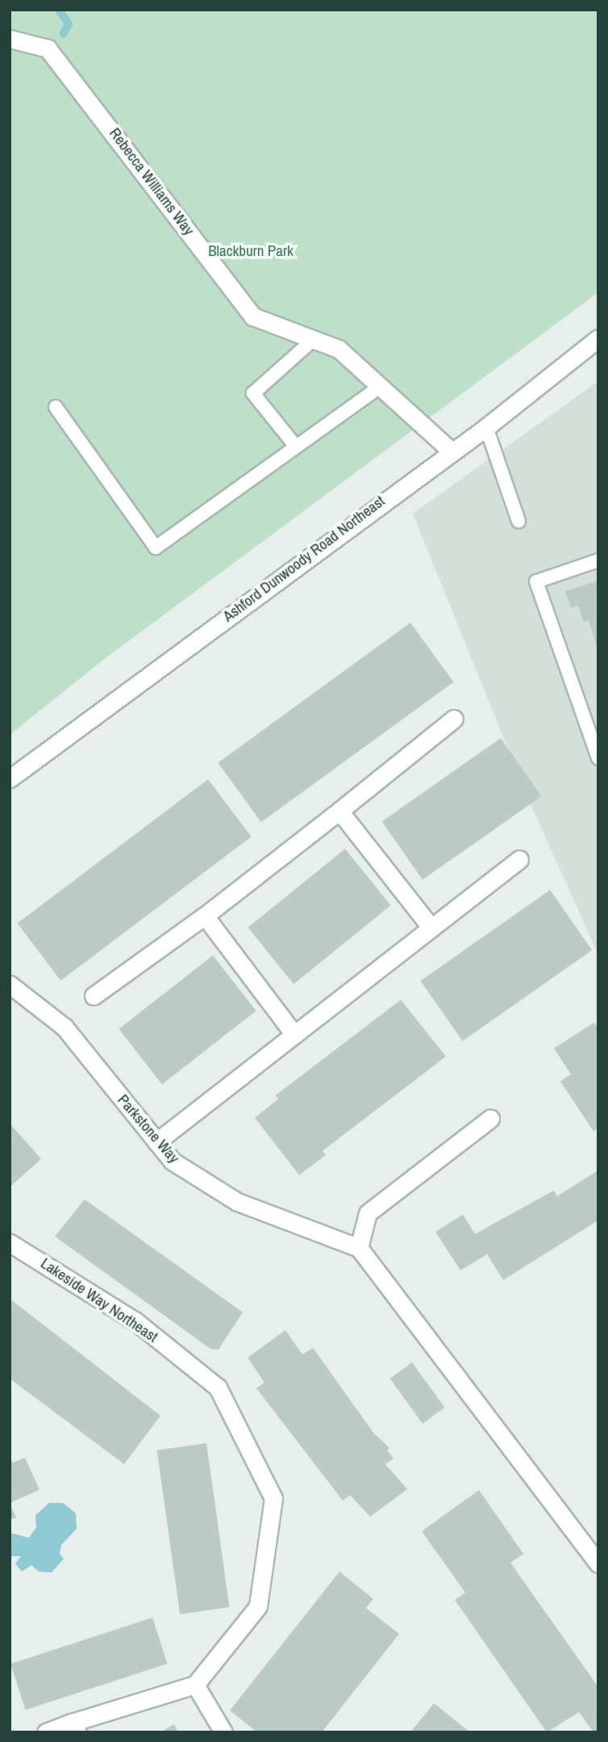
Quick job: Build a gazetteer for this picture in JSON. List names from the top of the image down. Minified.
{"streets":{"street":["Rebecca Williams Way","Ashford Dunwoody Road Northeast","Parkstone Way","Lakeside Way Northeast"]},"crossings":[["Rebecca Williams Way","Ashford Dunwoody Road Northeast"]],"parks":["Blackburn Park"]}
